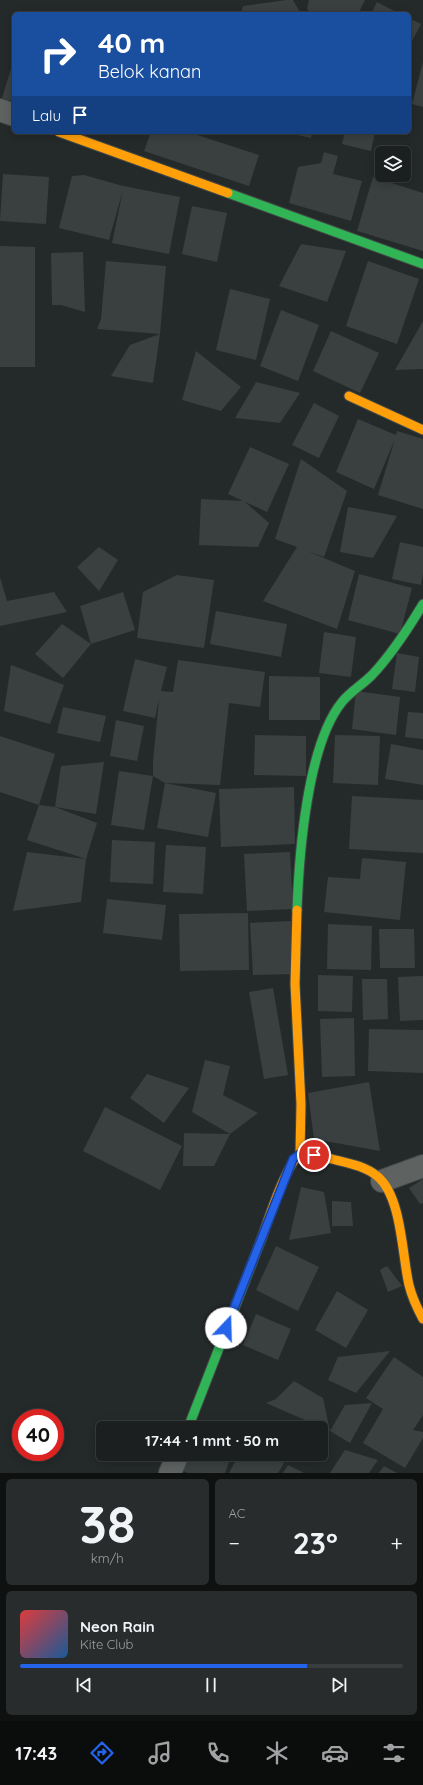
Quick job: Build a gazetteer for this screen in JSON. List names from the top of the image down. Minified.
{"page":{"turn":["40 m","Belok kanan"],"then":"Lalu","limit":"40","trip":"17:44 · 1 mnt · 50 m","tile":[["38","km/h"],"AC"],"heat":["−","23°","+"],"song":["Neon Rain","Kite Club"],"tabs":"17:43"}}
